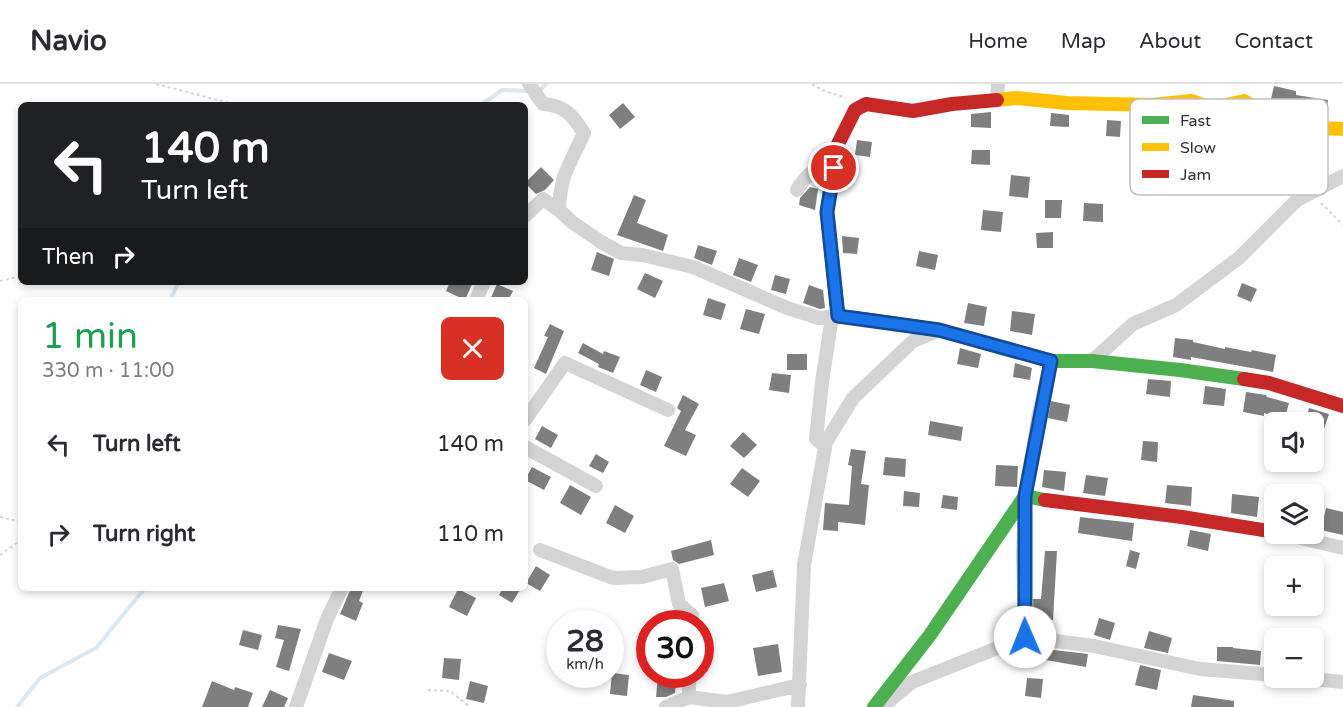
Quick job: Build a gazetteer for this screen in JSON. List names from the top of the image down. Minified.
{"legend":["Fast","Slow","Jam"],"page":{"header":"Navio","nav":["Home","Map","About","Contact"],"turn":["140 m","Turn left"],"then":"Then","heading":["1 min","330 m · 11:00"],"list":[{"name":"Turn left","value":"140 m"},{"name":"Turn right","value":"110 m"}],"map_buttons":["+","−"],"speed":"28 km/h","limit":"30"}}
